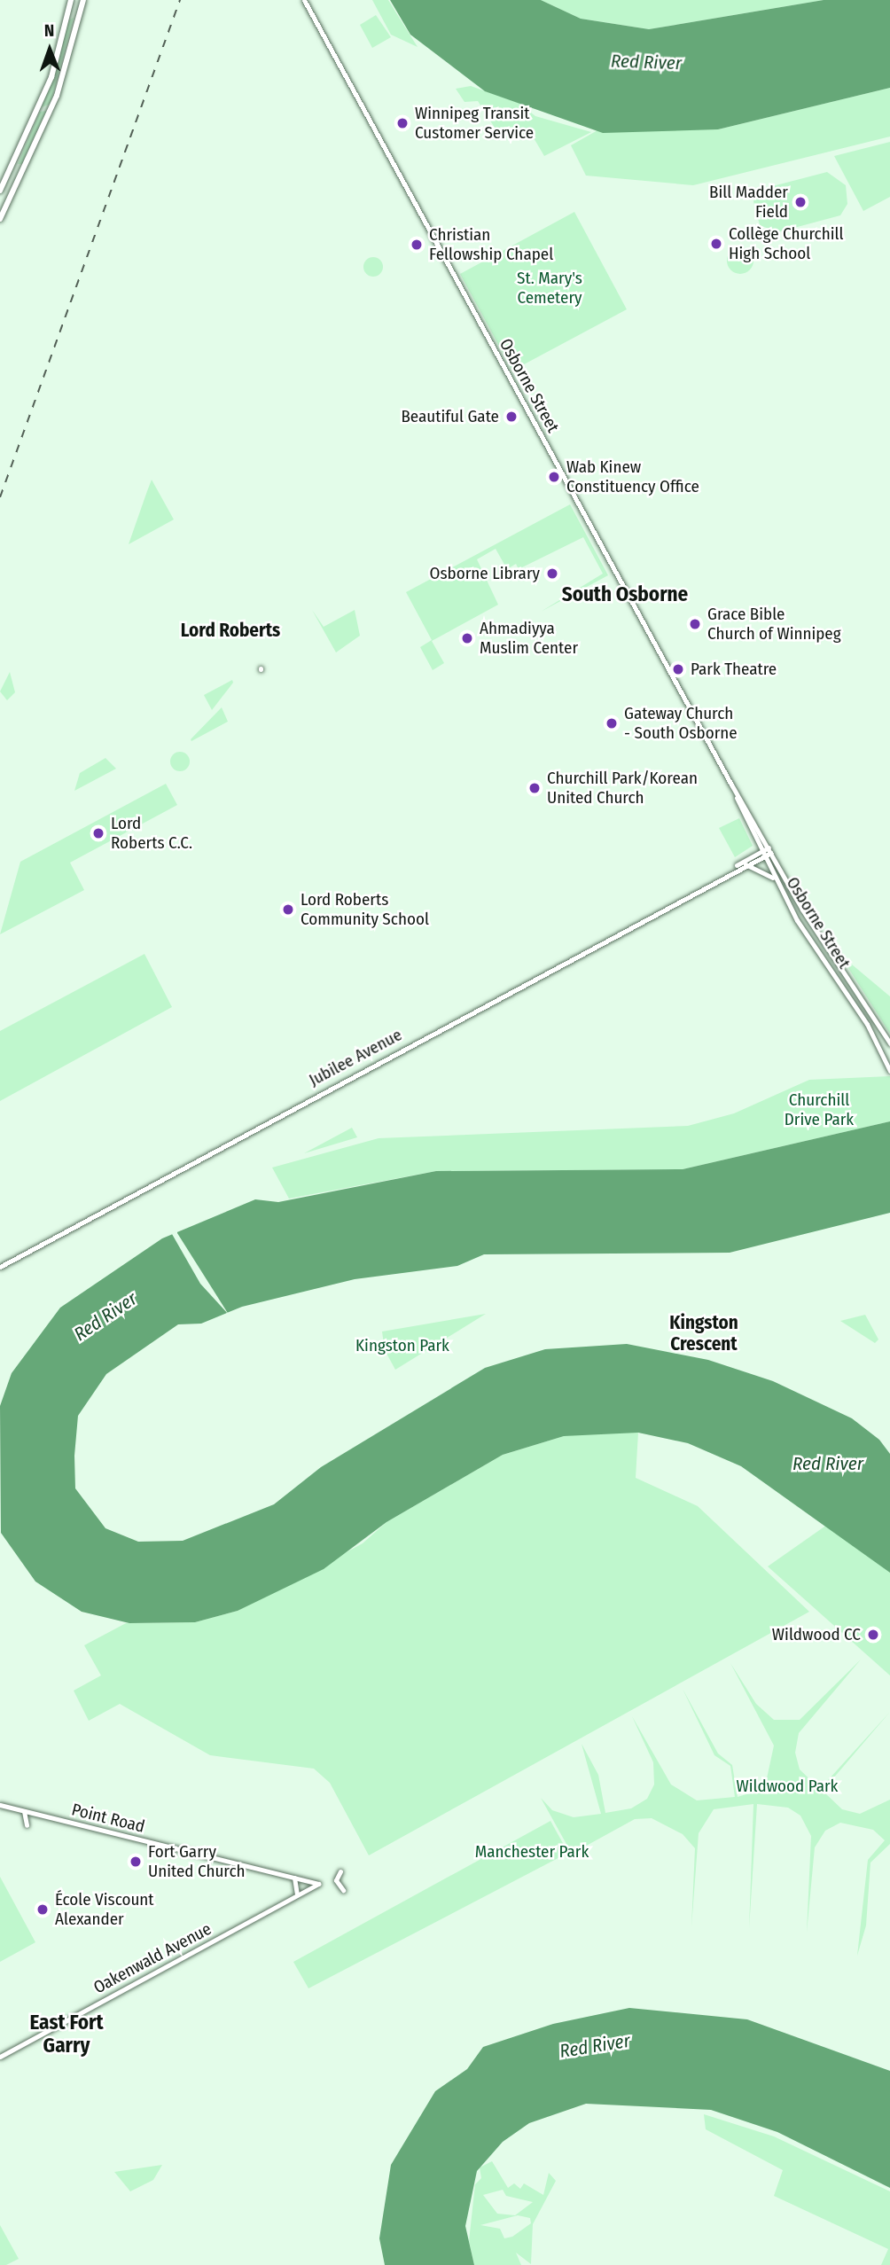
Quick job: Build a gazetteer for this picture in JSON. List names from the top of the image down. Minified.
{"streets":{"main road":["Osborne Street","Jubilee Avenue","Point Road","Oakenwald Avenue"]},"crossings":[["Osborne Street","Jubilee Avenue"],["Point Road","Oakenwald Avenue"]],"districts":["South Osborne","Lord Roberts","Kingston Crescent","East Fort Garry"],"water":["Red River"],"parks":["St. Mary's Cemetery","Churchill Drive Park","Kingston Park","Wildwood Park","Manchester Park"],"places":["Winnipeg Transit Customer Service","Bill Madder Field","Collège Churchill High School","Christian Fellowship Chapel","Beautiful Gate","Wab Kinew Constituency Office","Osborne Library","Grace Bible Church of Winnipeg","Ahmadiyya Muslim Center","Park Theatre","Gateway Church - South Osborne","Churchill Park/Korean United Church","Lord Roberts C.C.","Lord Roberts Community School","Wildwood CC","Fort Garry United Church","École Viscount Alexander"],"north":"top"}
